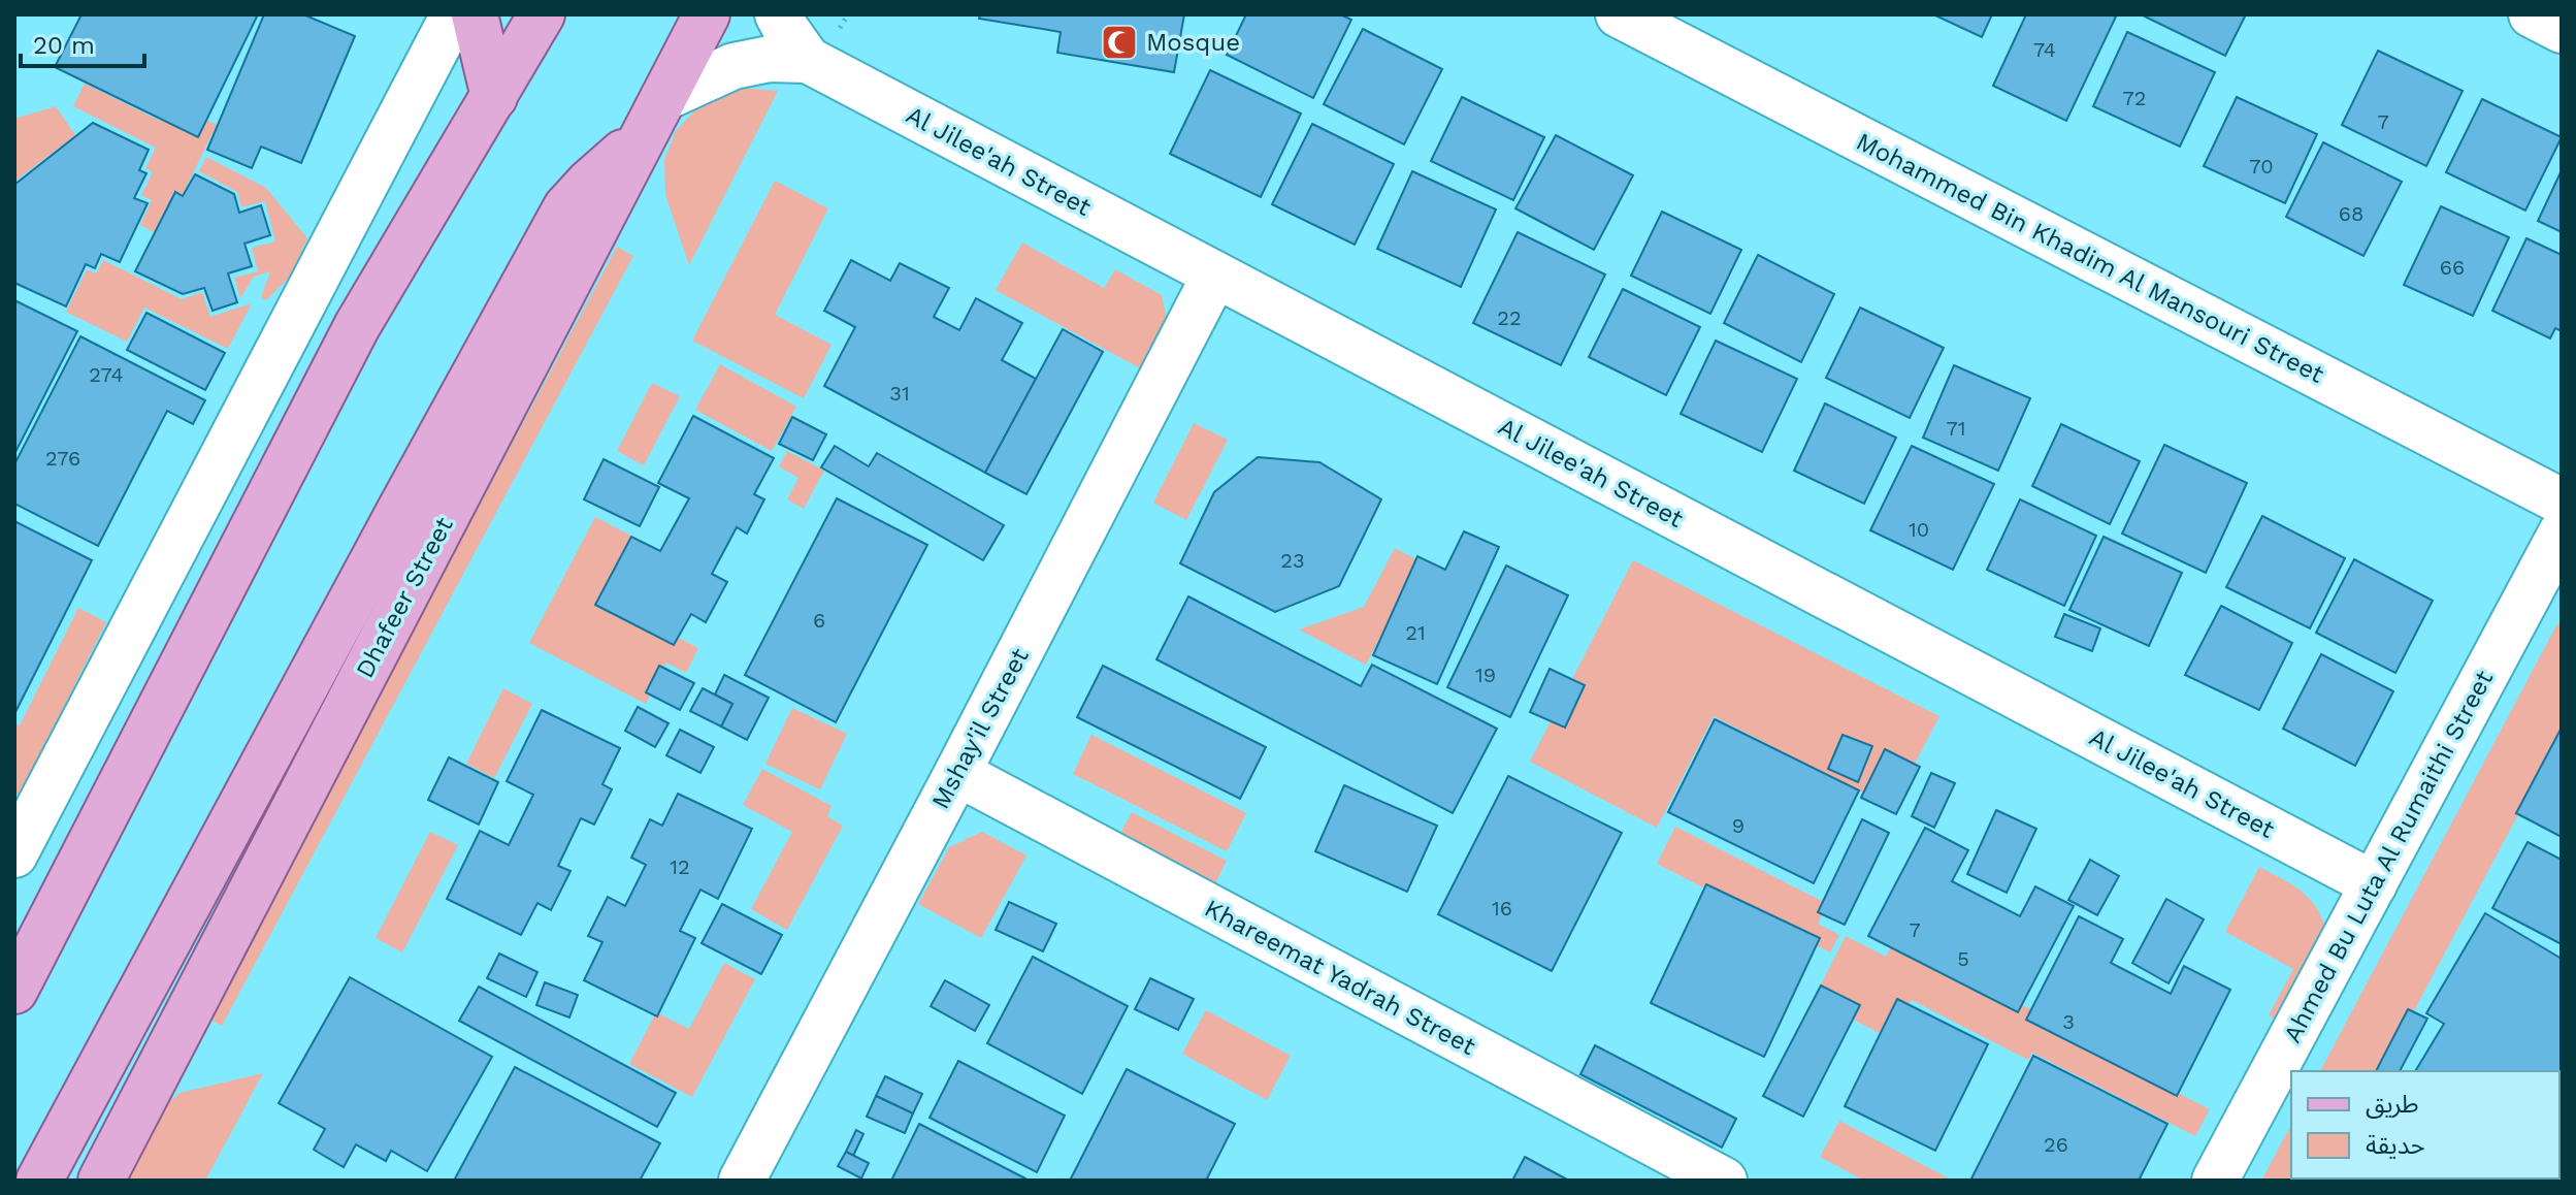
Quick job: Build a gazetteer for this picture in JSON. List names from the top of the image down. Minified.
{"streets":{"main road":["Dhafeer Street"],"street":["Al Jilee'ah Street","Mohammed Bin Khadim Al Mansouri Street","Mshay'il Street","Ahmed Bu Luta Al Rumaithi Street","Khareemat Yadrah Street"]},"crossings":[["Al Jilee'ah Street","Dhafeer Street"],["Al Jilee'ah Street","Mshay'il Street"],["Al Jilee'ah Street","Ahmed Bu Luta Al Rumaithi Street"],["Mshay'il Street","Khareemat Yadrah Street"]],"places":{"mosque":["Mosque"]},"house_numbers":["74","72","7","70","68","66","22","274","31","71","276","10","23","6","21","19","9","12","16","7","5","3","26"],"legend":["طريق","حديقة"],"scale_bar":"20 m"}
